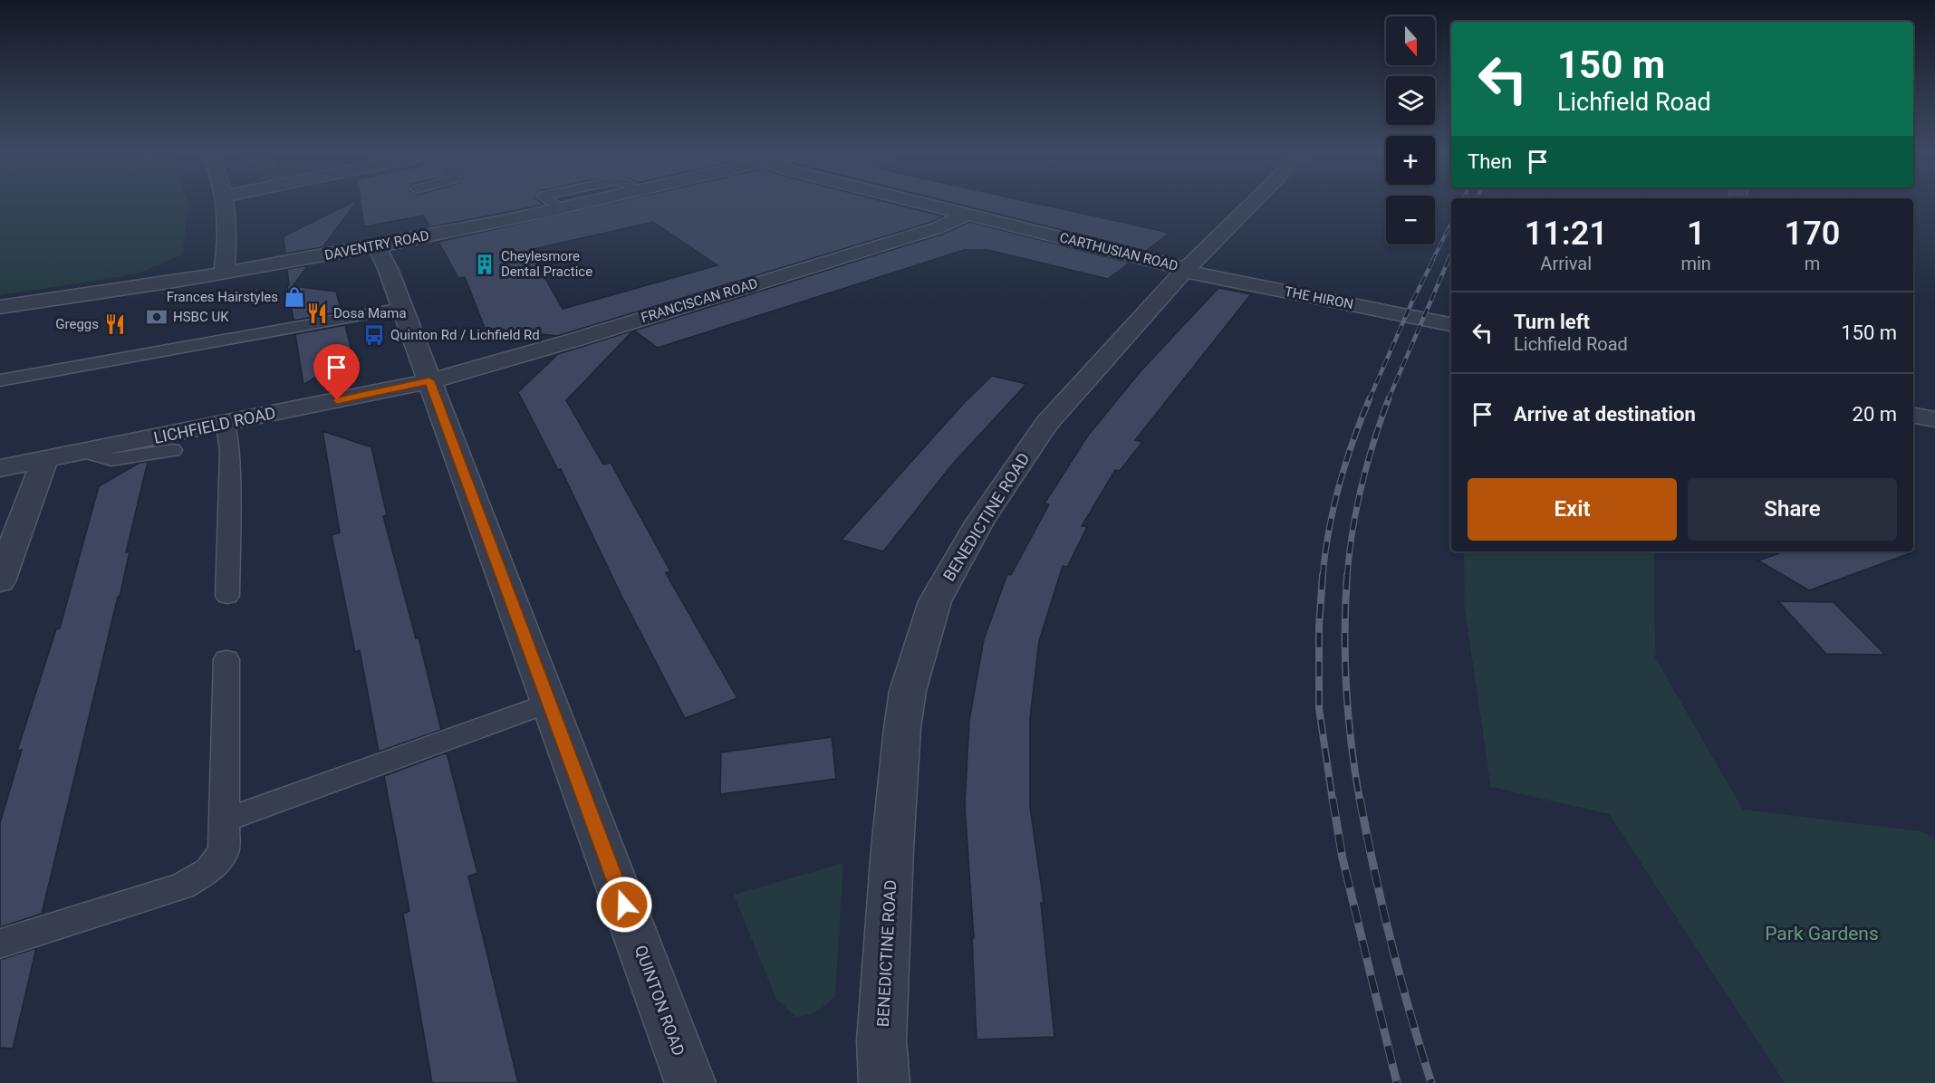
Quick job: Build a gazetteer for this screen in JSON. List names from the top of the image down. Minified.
{"streets":{"street":["DAVENTRY ROAD","CARTHUSIAN ROAD","THE HIRON","FRANCISCAN ROAD","LICHFIELD ROAD","BENEDICTINE ROAD","QUINTON ROAD"]},"crossings":[["DAVENTRY ROAD","QUINTON ROAD"],["CARTHUSIAN ROAD","THE HIRON"],["CARTHUSIAN ROAD","FRANCISCAN ROAD"],["CARTHUSIAN ROAD","BENEDICTINE ROAD"],["THE HIRON","BENEDICTINE ROAD"],["FRANCISCAN ROAD","LICHFIELD ROAD"],["FRANCISCAN ROAD","QUINTON ROAD"],["LICHFIELD ROAD","QUINTON ROAD"]],"parks":["Park Gardens"],"places":{"building":["Cheylesmore Dental Practice"],"shop":["Frances Hairstyles"],"restaurant":["Dosa Mama","Greggs"],"bank":["HSBC UK"],"bus stop":["Quinton Rd / Lichfield Rd"]},"north":"bottom","page":{"map_buttons":["+","−"],"turn":["150 m","Lichfield Road"],"then":"Then","eta":["11:21","Arrival","1","min","170","m"],"list":[{"name":"Turn left","note":"Lichfield Road","value":"150 m"},{"name":"Arrive at destination","value":"20 m"}],"buttons":["Exit","Share"]}}
